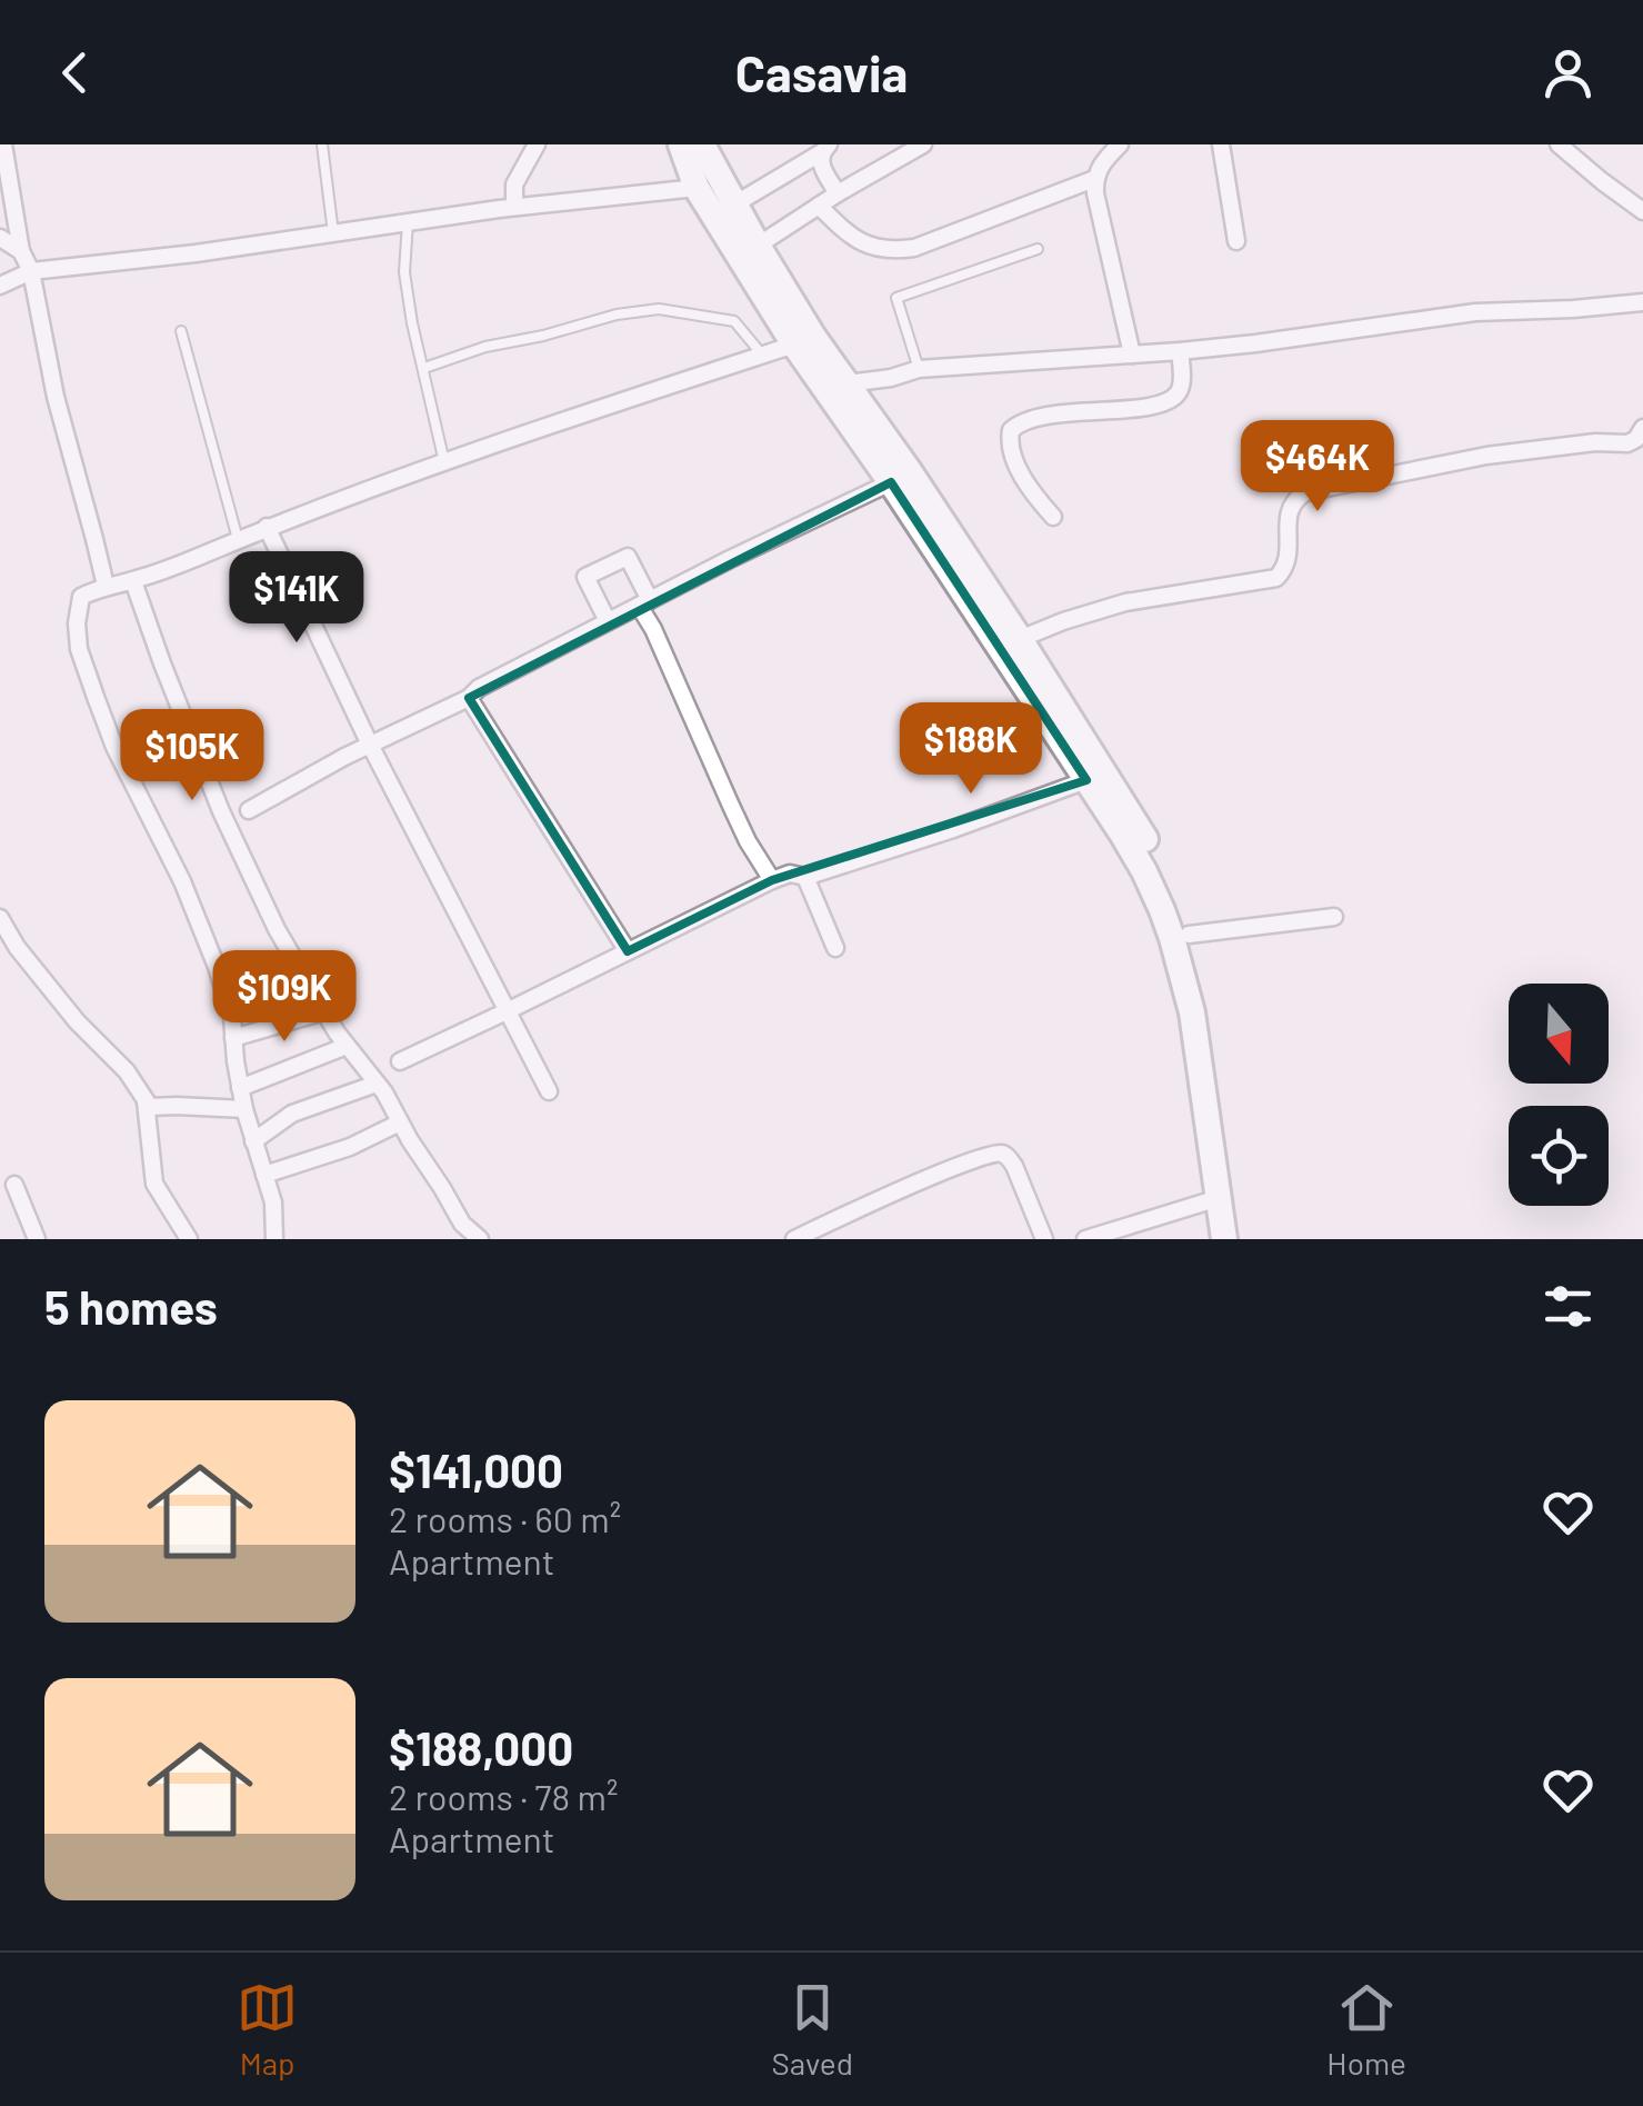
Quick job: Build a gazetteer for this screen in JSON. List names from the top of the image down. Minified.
{"north":"bottom","page":{"header":"Casavia","price":["$464K","$141K","$188K","$105K","$109K"],"heading":"5 homes","list":[{"name":"$141,000","note":"2 rooms · 60 m² · Apartment"},{"name":"$188,000","note":"2 rooms · 78 m² · Apartment"}],"tabs":["Map","Saved","Home"]}}
